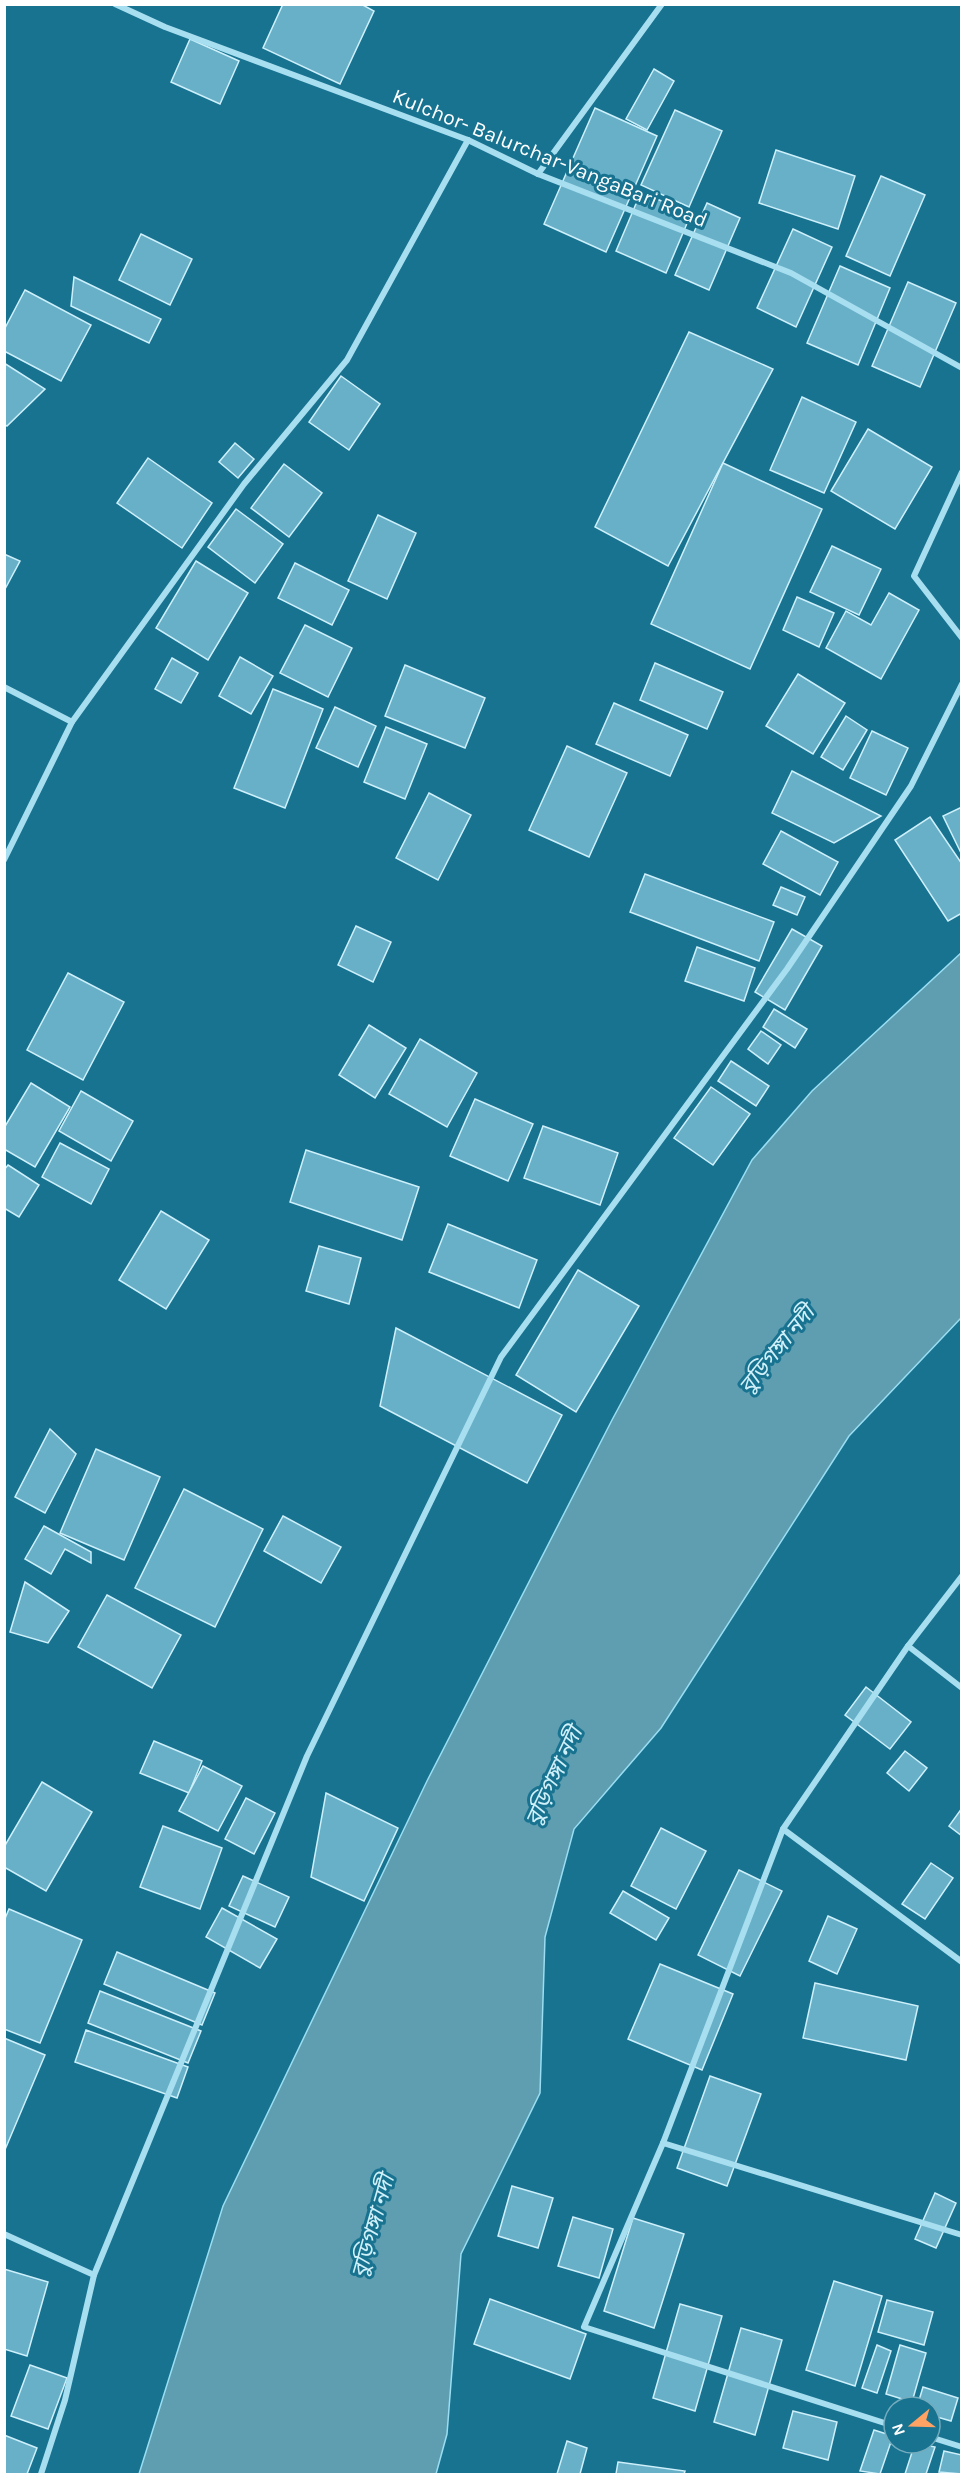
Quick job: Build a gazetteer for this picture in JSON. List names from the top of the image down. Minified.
{"streets":{"street":["Kulchor- Balurchar-VangaBari Road"]},"water":["বুড়িগঙ্গা নদী"],"north":"left"}
